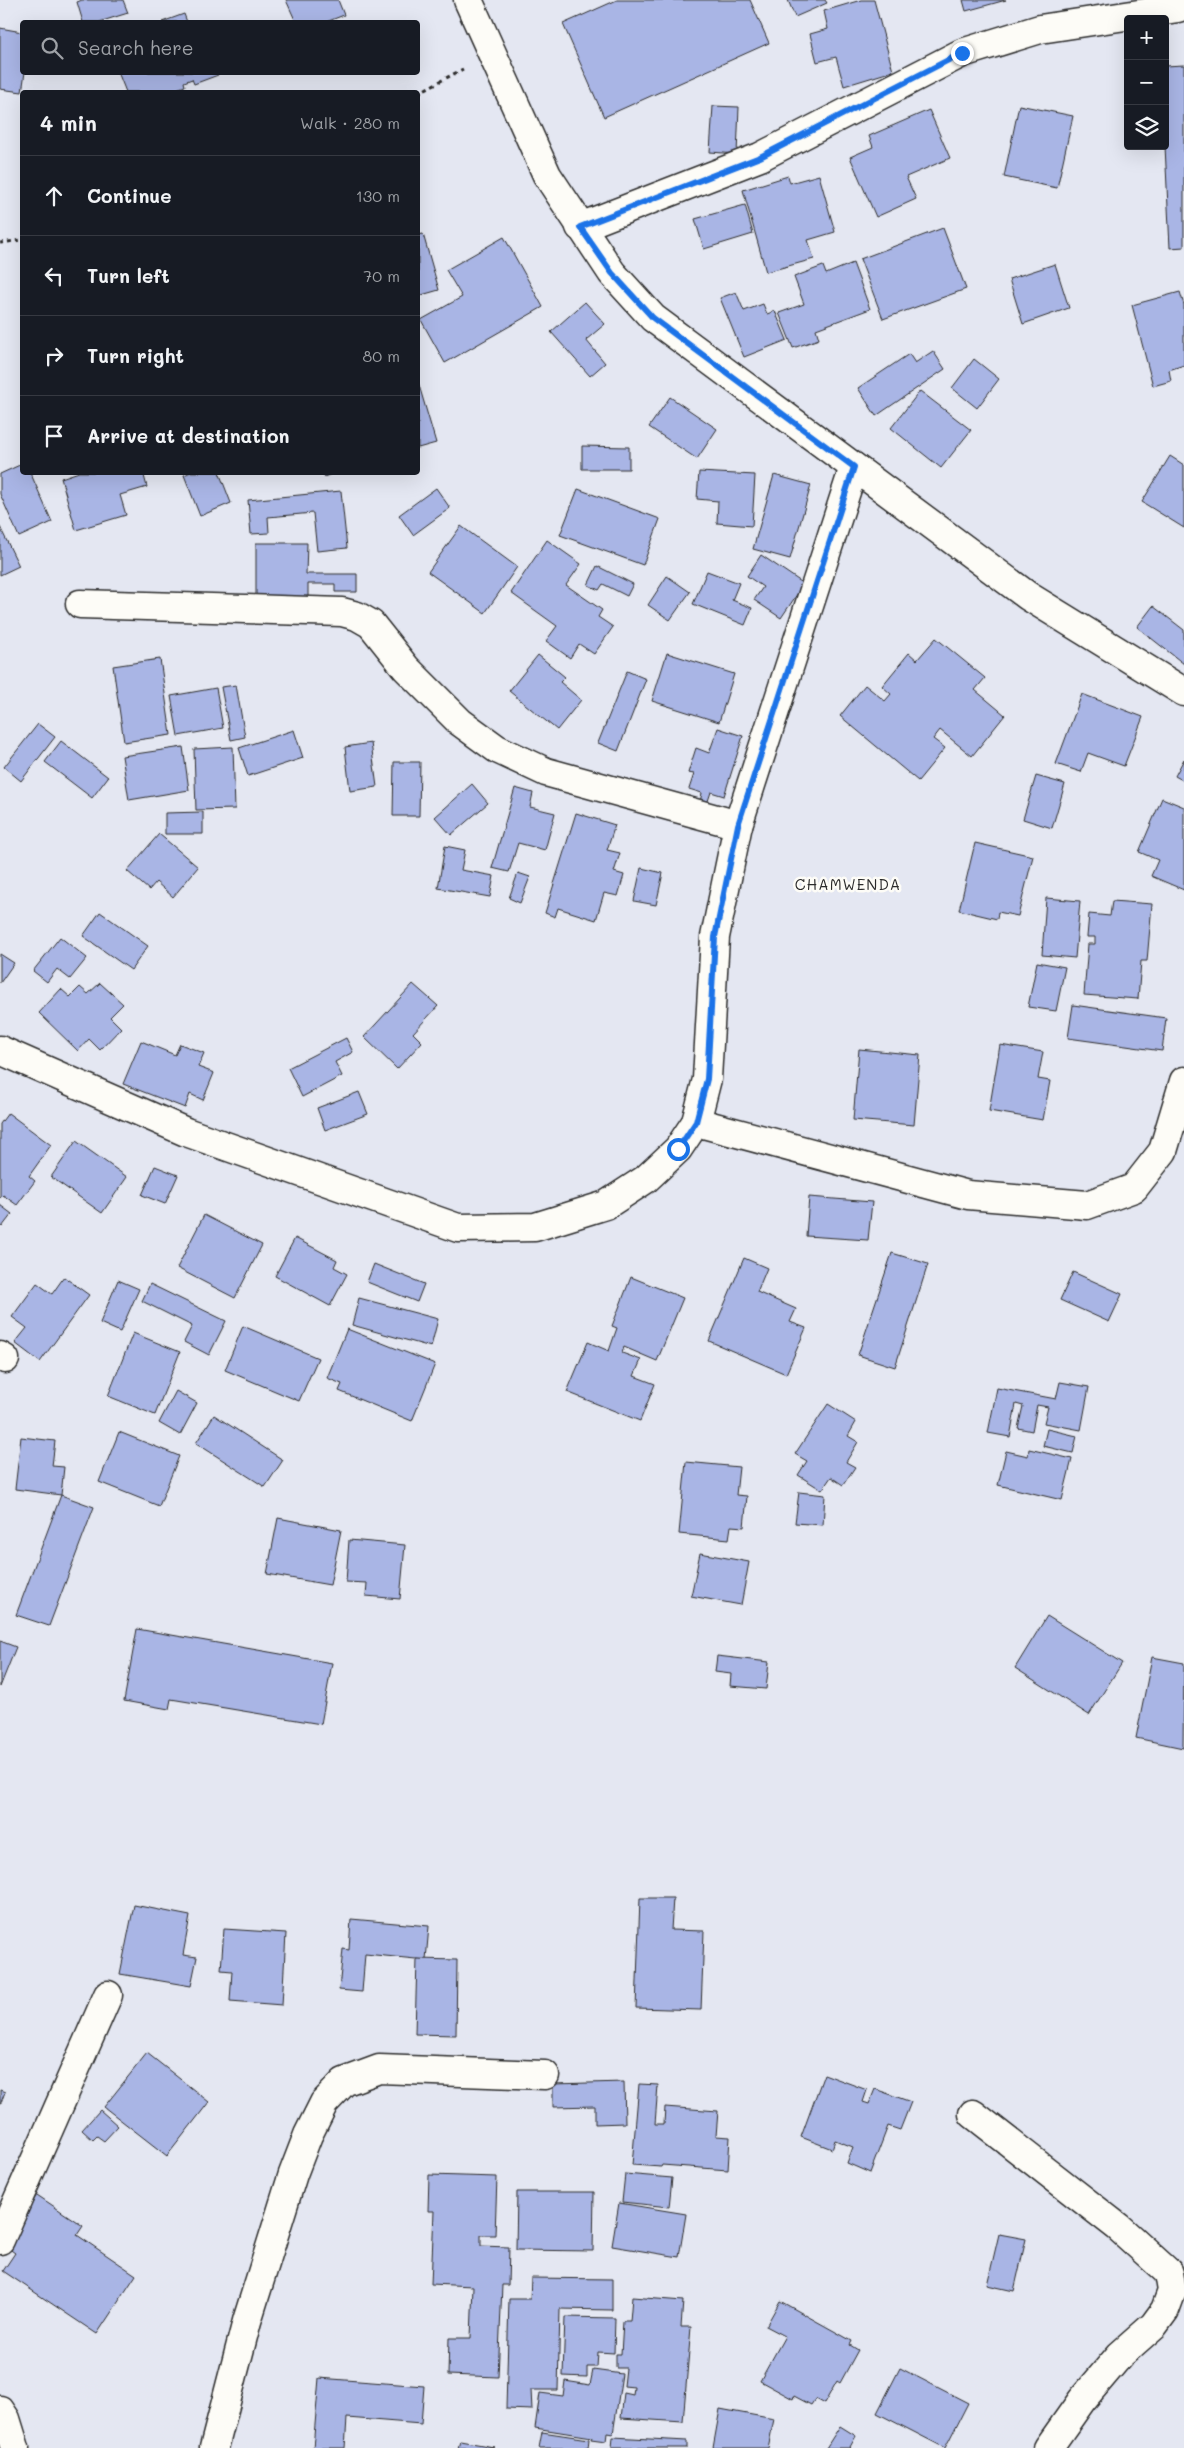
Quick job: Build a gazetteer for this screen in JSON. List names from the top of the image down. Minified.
{"districts":["CHAMWENDA"],"page":{"map_buttons":["+","−"],"search":"Search here","heading":["4 min","Walk · 280 m"],"list":[["Continue","130 m"],["Turn left","70 m"],["Turn right","80 m"],"Arrive at destination"]}}
